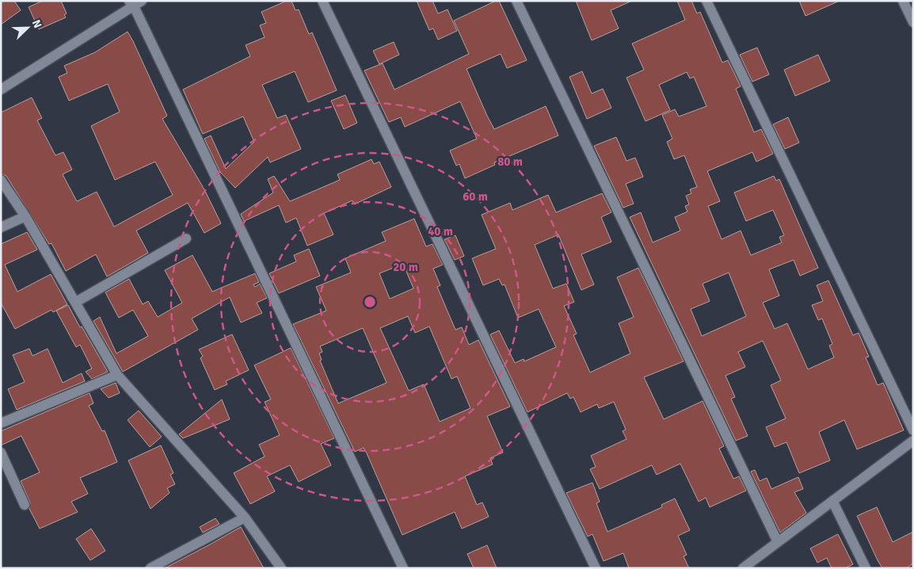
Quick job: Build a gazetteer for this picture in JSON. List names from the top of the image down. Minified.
{"north":"top right","rings":["80 m","60 m","40 m","20 m"]}
